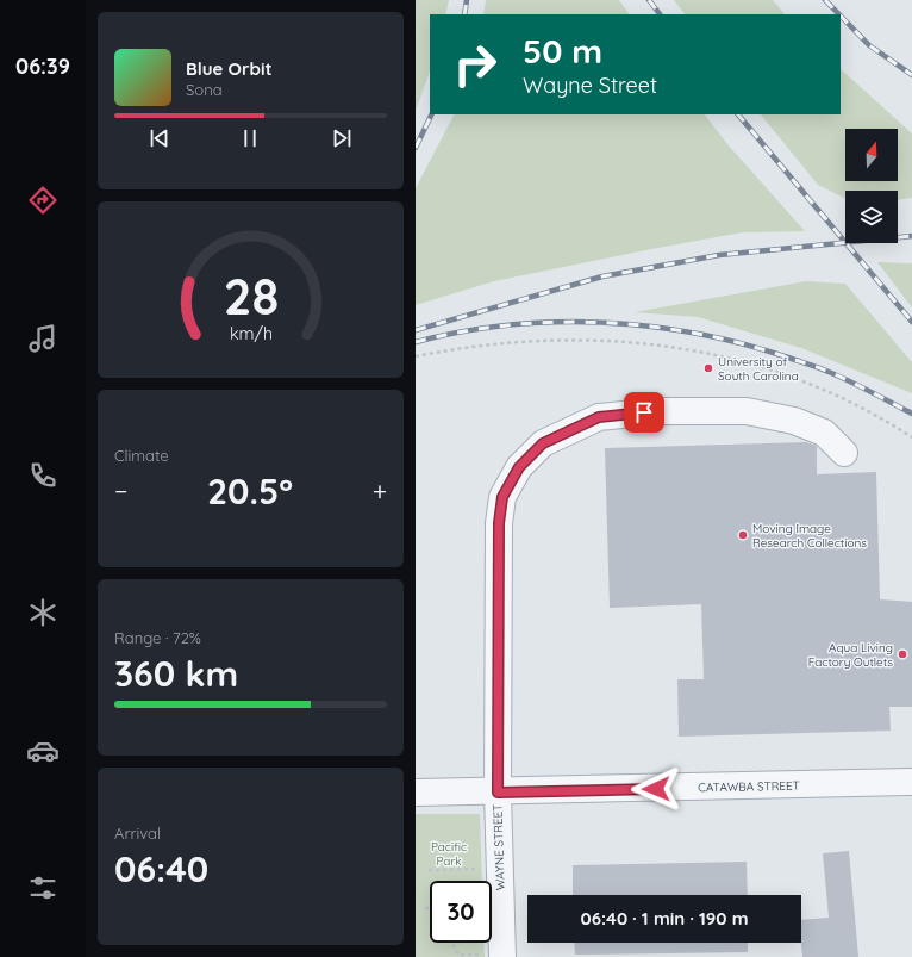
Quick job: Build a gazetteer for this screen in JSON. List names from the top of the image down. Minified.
{"streets":{"street":["CATAWBA STREET","WAYNE STREET"]},"crossings":[["CATAWBA STREET","WAYNE STREET"]],"parks":["Pacific Park"],"places":["University of South Carolina","Moving Image Research Collections","Aqua Living Factory Outlets"],"north":"top","page":{"tabs":"06:39","turn":["50 m","Wayne Street"],"song":["Blue Orbit","Sona"],"tile":["Climate",["Range · 72%","360 km"],["Arrival","06:40"]],"heat":["−","20.5°","+"],"limit":"30","trip":"06:40 · 1 min · 190 m","gauge":["28","km/h"]}}
